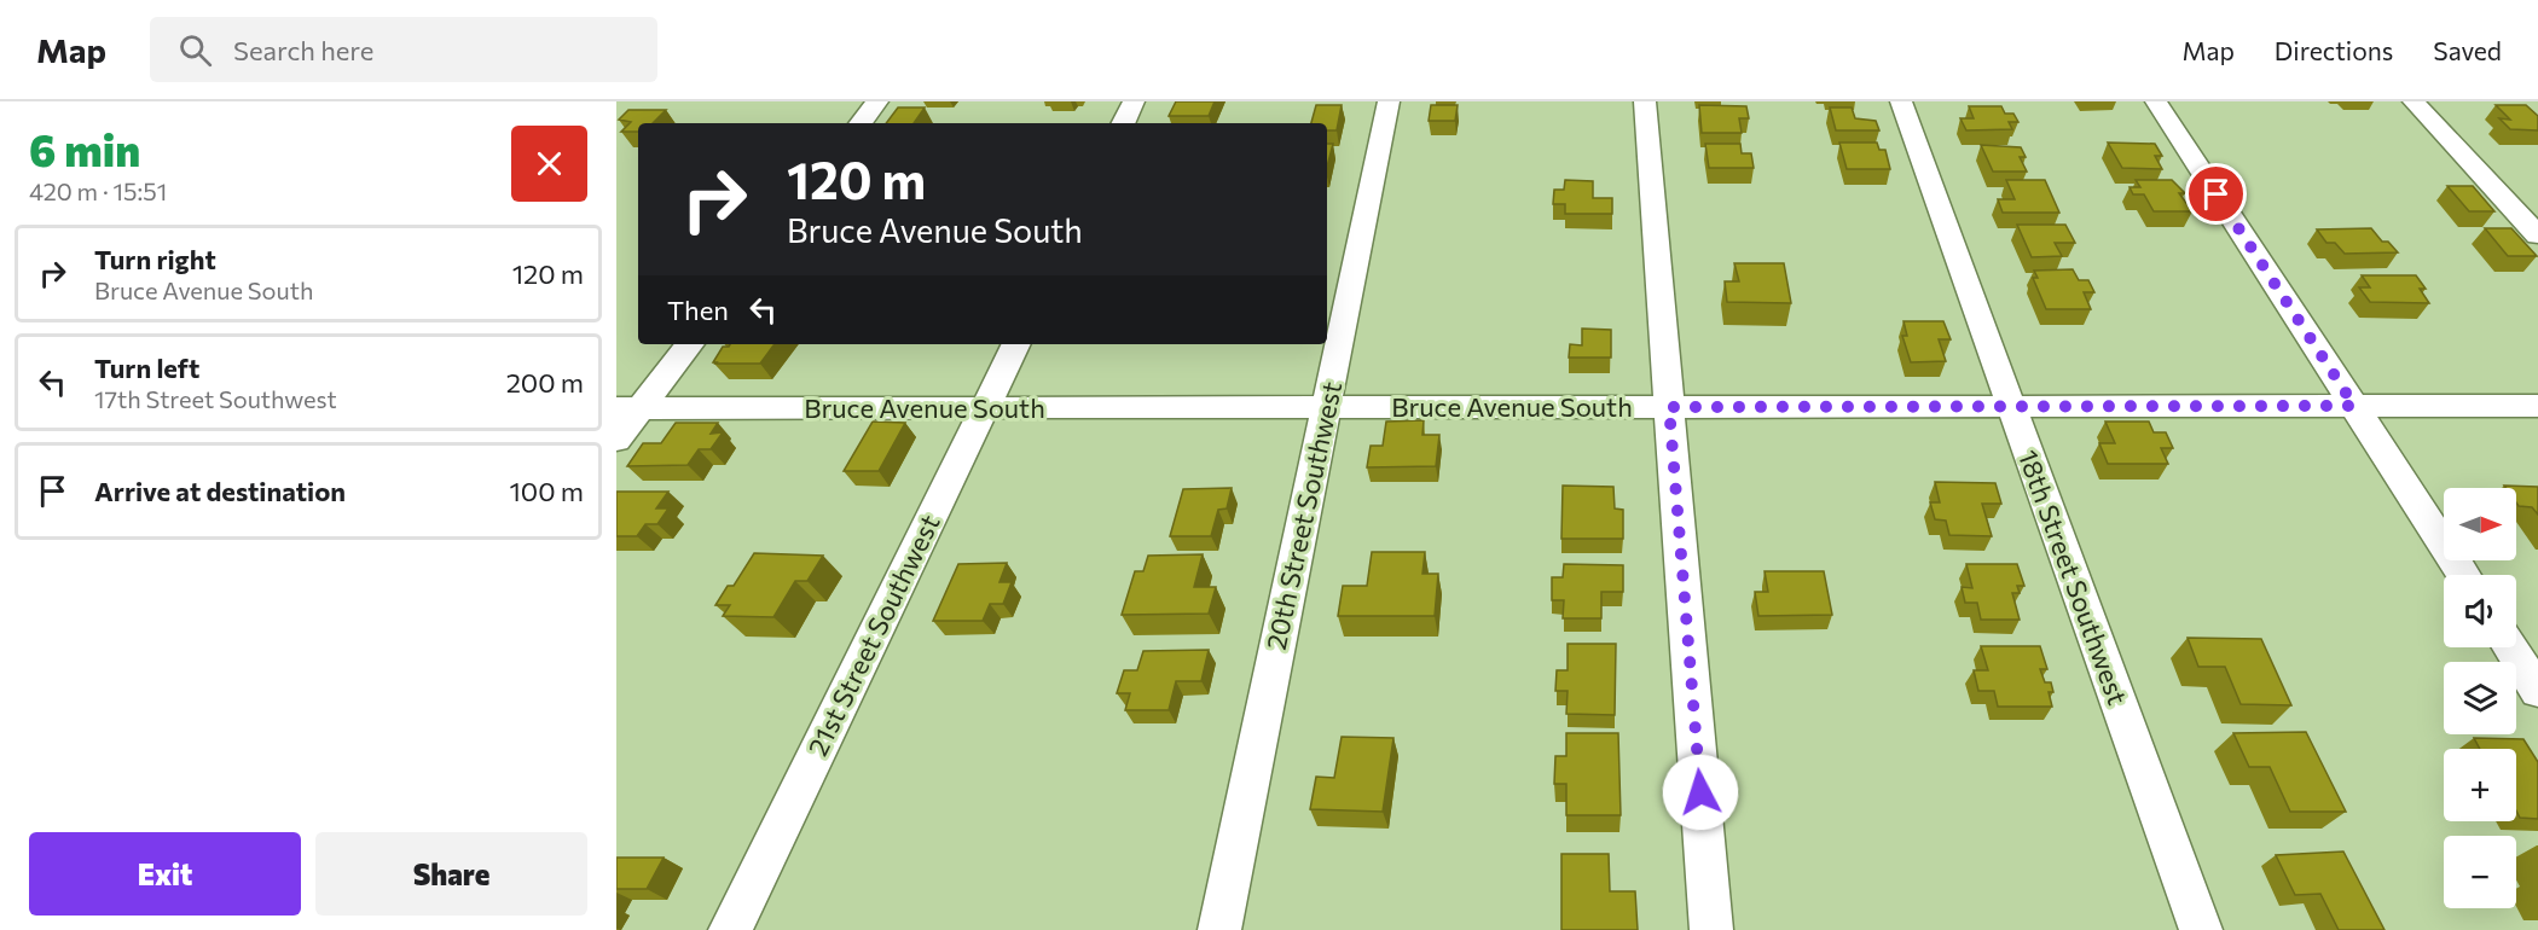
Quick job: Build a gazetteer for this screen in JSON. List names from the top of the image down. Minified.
{"streets":{"street":["Bruce Avenue South","20th Street Southwest","18th Street Southwest","21st Street Southwest"]},"crossings":[["Bruce Avenue South","20th Street Southwest"],["Bruce Avenue South","18th Street Southwest"],["Bruce Avenue South","21st Street Southwest"]],"north":"right","page":{"header":"Map","search":"Search here","nav":["Map","Directions","Saved"],"heading":["6 min","420 m · 15:51"],"turn":["120 m","Bruce Avenue South"],"list":[{"name":"Turn right","note":"Bruce Avenue South","value":"120 m"},{"name":"Turn left","note":"17th Street Southwest","value":"200 m"},{"name":"Arrive at destination","value":"100 m"}],"then":"Then","map_buttons":["+","−"],"buttons":["Exit","Share"]}}
